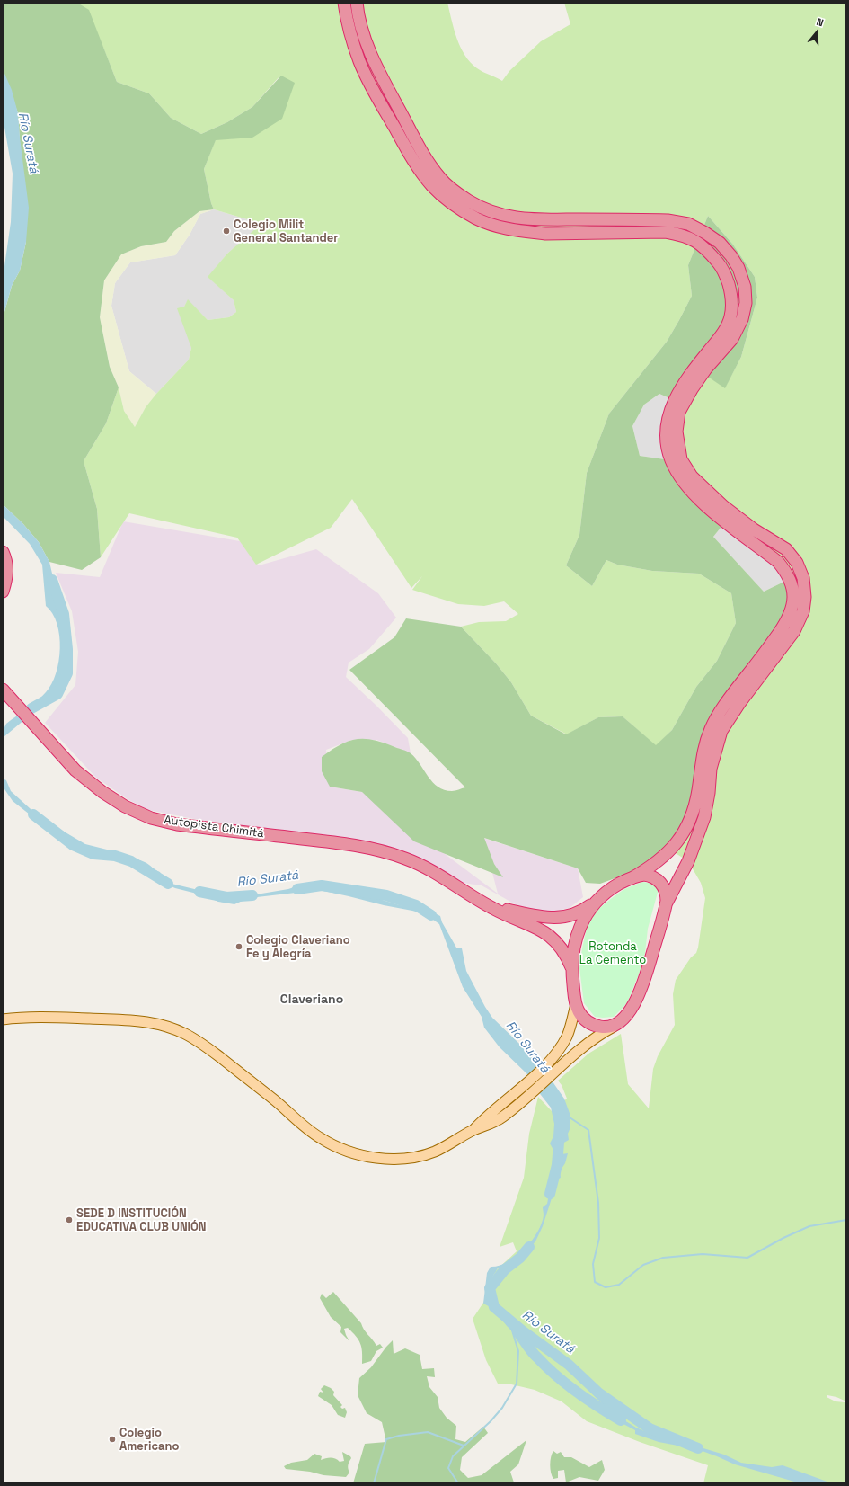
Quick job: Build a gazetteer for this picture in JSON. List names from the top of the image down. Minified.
{"streets":{"highway":["Autopista Chimitá"]},"districts":["Claveriano"],"water":["Río Suratá"],"parks":["Rotonda La Cemento"],"places":["Colegio Milit General Santander","Colegio Claveriano Fe y Alegría","SEDE D INSTITUCIÓN EDUCATIVA CLUB UNIÓN","Colegio Americano"],"north":"top"}
